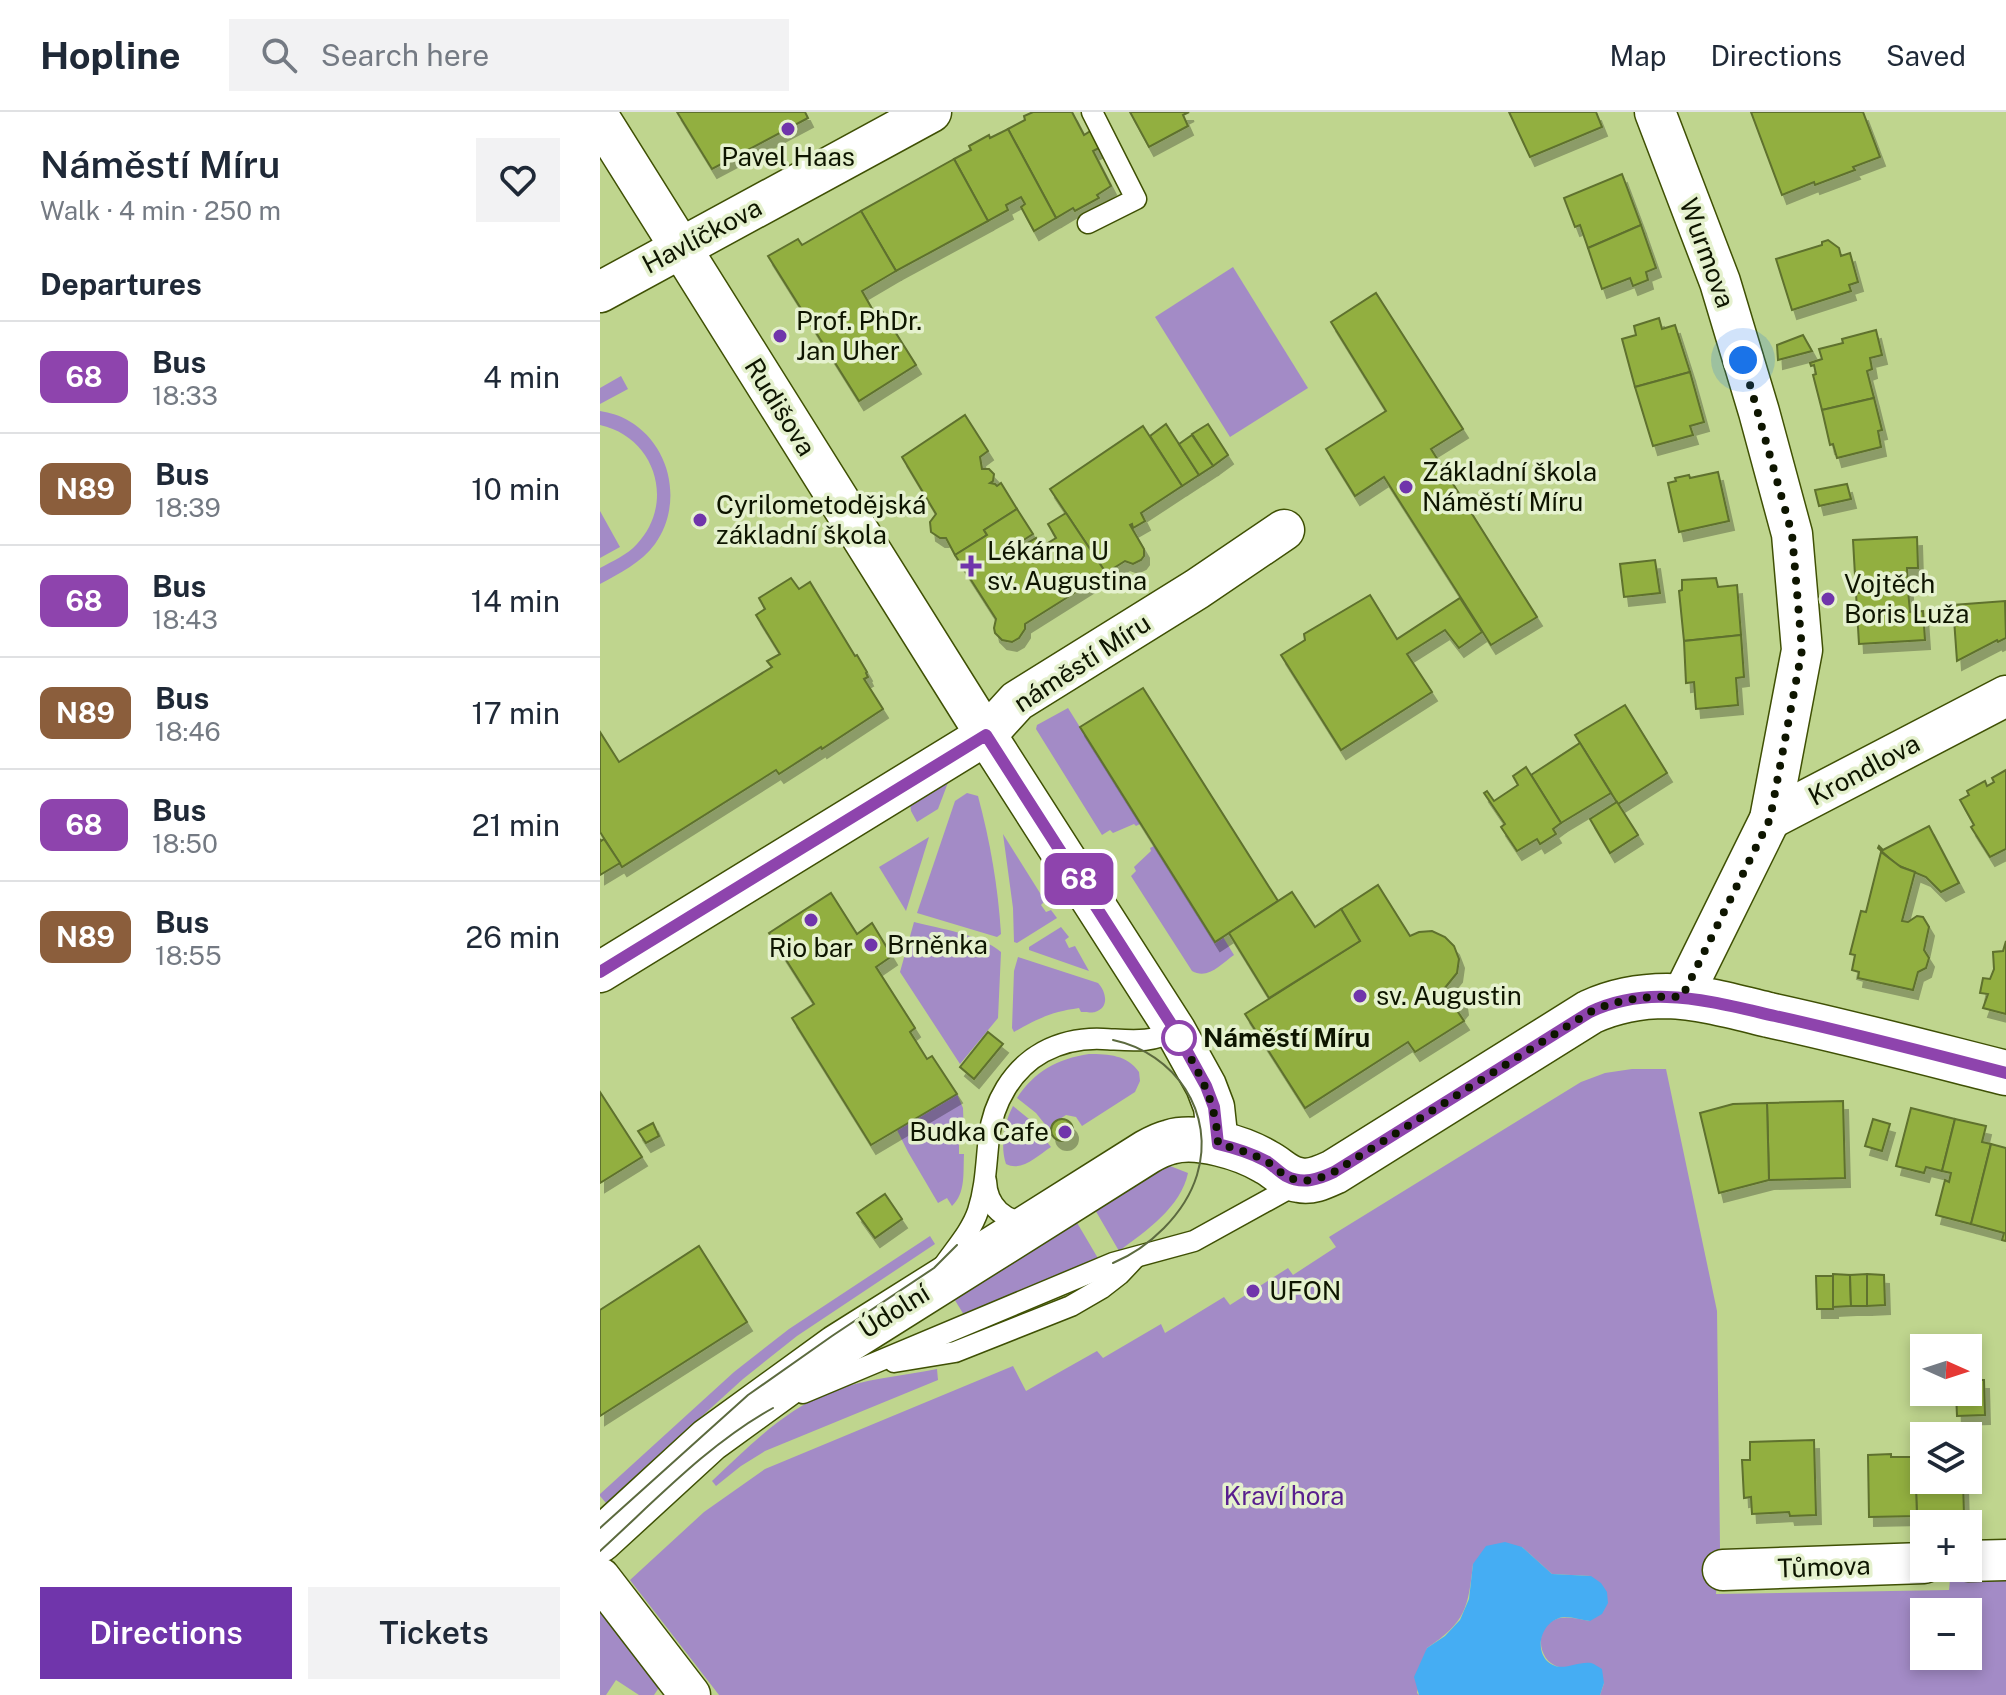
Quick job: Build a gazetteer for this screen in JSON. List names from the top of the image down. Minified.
{"streets":{"street":["Havlíčkova","Wurmova","Rudišova","náměstí Míru","Krondlova","Údolní","Tůmova"]},"crossings":[["Havlíčkova","Rudišova"],["Wurmova","Krondlova"],["Rudišova","náměstí Míru"]],"parks":["Kraví hora"],"places":{"other":["Pavel Haas","Prof. PhDr. Jan Uher","Základní škola Náměstí Míru","Cyrilometodějská základní škola","Vojtěch Boris Luža","Rio bar","Brněnka","sv. Augustin","Náměstí Míru","Budka Cafe","UFON"],"health":["Lékárna U sv. Augustina"]},"lines":["bus line 68"],"north":"right","page":{"header":"Hopline","search":"Search here","nav":["Map","Directions","Saved"],"heading":[["Náměstí Míru","Walk · 4 min · 250 m"],"Departures"],"on_map":"68","list":[{"mark":"68","name":"Bus","note":"18:33","value":"4 min"},{"mark":"N89","name":"Bus","note":"18:39","value":"10 min"},{"mark":"68","name":"Bus","note":"18:43","value":"14 min"},{"mark":"N89","name":"Bus","note":"18:46","value":"17 min"},{"mark":"68","name":"Bus","note":"18:50","value":"21 min"},{"mark":"N89","name":"Bus","note":"18:55","value":"26 min"}],"map_buttons":["+","−"],"buttons":["Directions","Tickets"]}}
